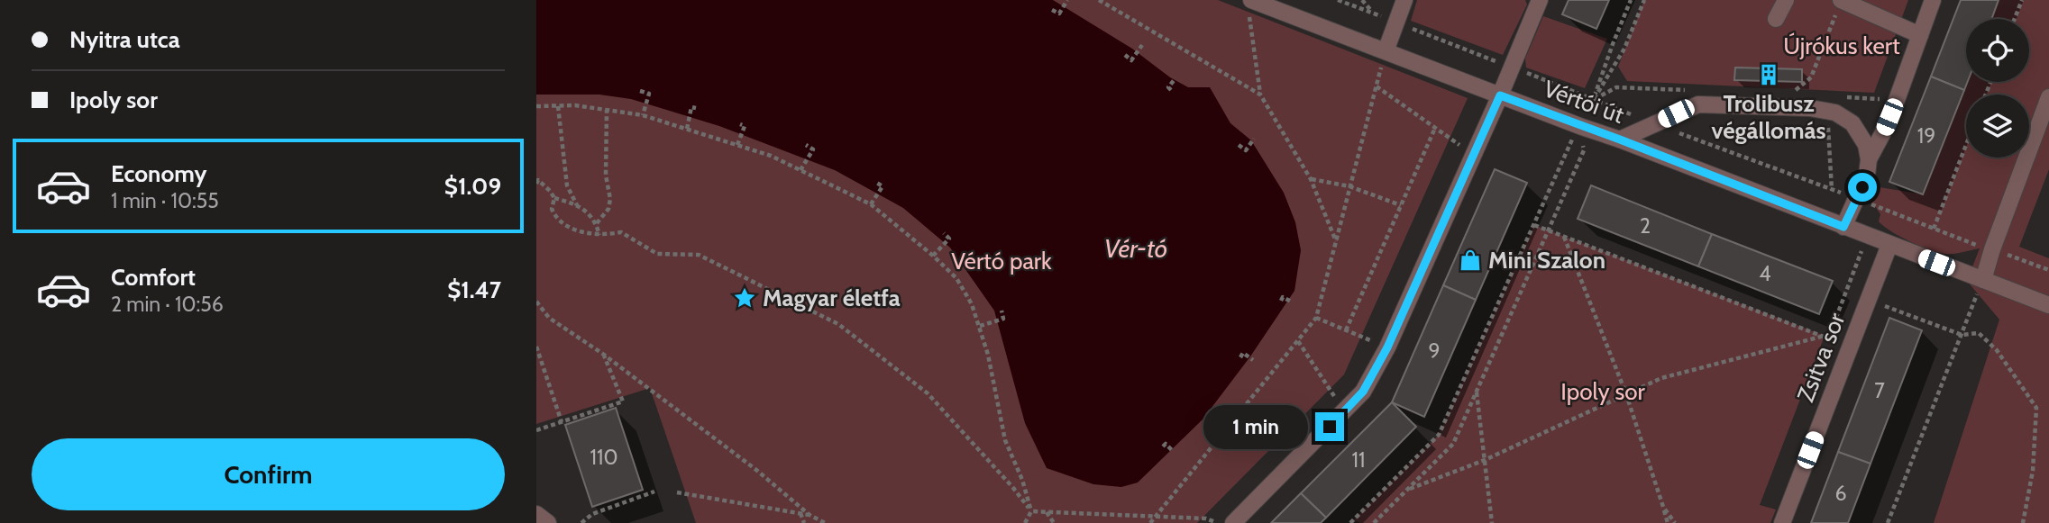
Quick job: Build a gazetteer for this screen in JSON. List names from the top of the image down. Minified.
{"streets":{"street":["Vértói út","Zsitva sor"]},"crossings":[["Vértói út","Zsitva sor"]],"water":["Vér-tó"],"parks":["Újrókus kert","Vértó park","Ipoly sor"],"places":{"building":["Trolibusz végállomás"],"shop":["Mini Szalon"],"place":["Magyar életfa"]},"house_numbers":["19","2","4","9","7","110","11","6"],"page":{"banner":["Nyitra utca","Ipoly sor"],"list":[{"name":"Economy","note":"1 min · 10:55","value":"$1.09"},{"name":"Comfort","note":"2 min · 10:56","value":"$1.47"}],"bubble":"1 min","buttons":"Confirm"}}
